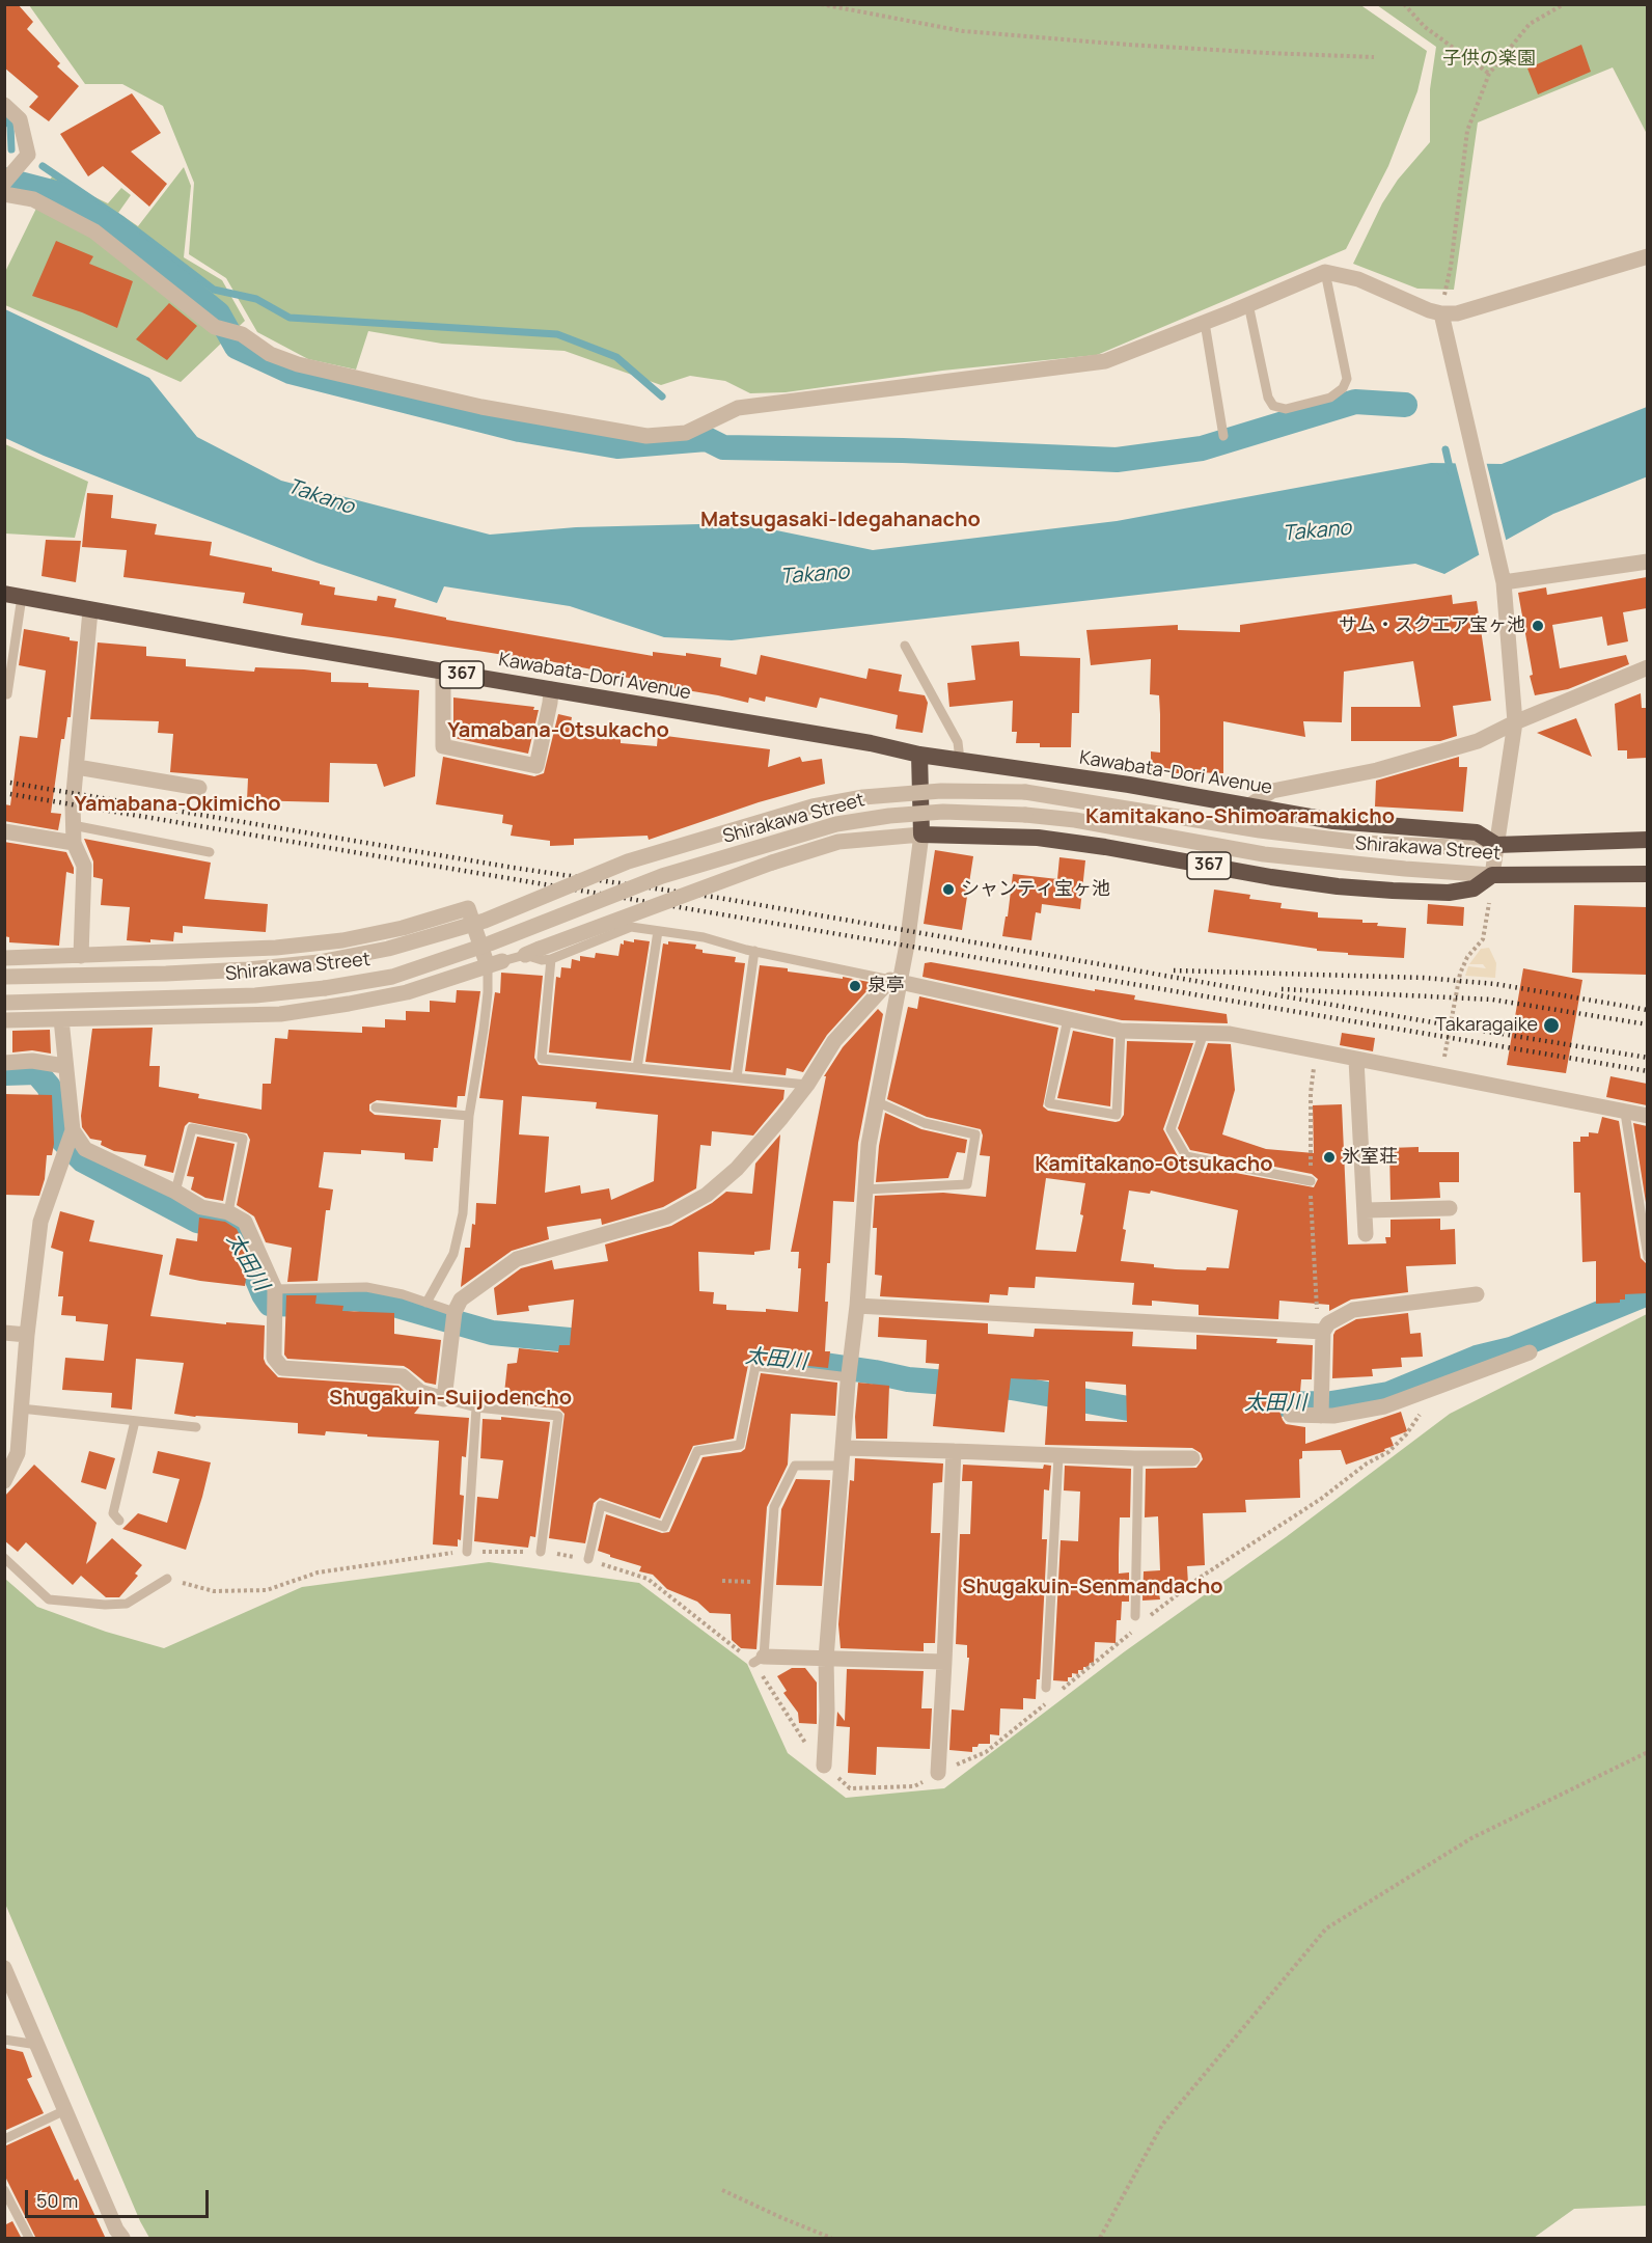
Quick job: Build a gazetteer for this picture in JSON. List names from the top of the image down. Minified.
{"streets":{"highway":["367","Kawabata-Dori Avenue","Shirakawa Street"]},"crossings":[["367","Shirakawa Street"],["Kawabata-Dori Avenue","Shirakawa Street"]],"districts":["Matsugasaki-Idegahanacho","Yamabana-Otsukacho","Yamabana-Okimicho","Kamitakano-Shimoaramakicho","Kamitakano-Otsukacho","Shugakuin-Suijodencho","Shugakuin-Senmandacho"],"water":["Takano","太田川"],"parks":["子供の楽園"],"places":["サム・スクエア宝ヶ池","シャンティ宝ヶ池","泉亭","Takaragaike","氷室荘"],"scale_bar":"50 m"}
